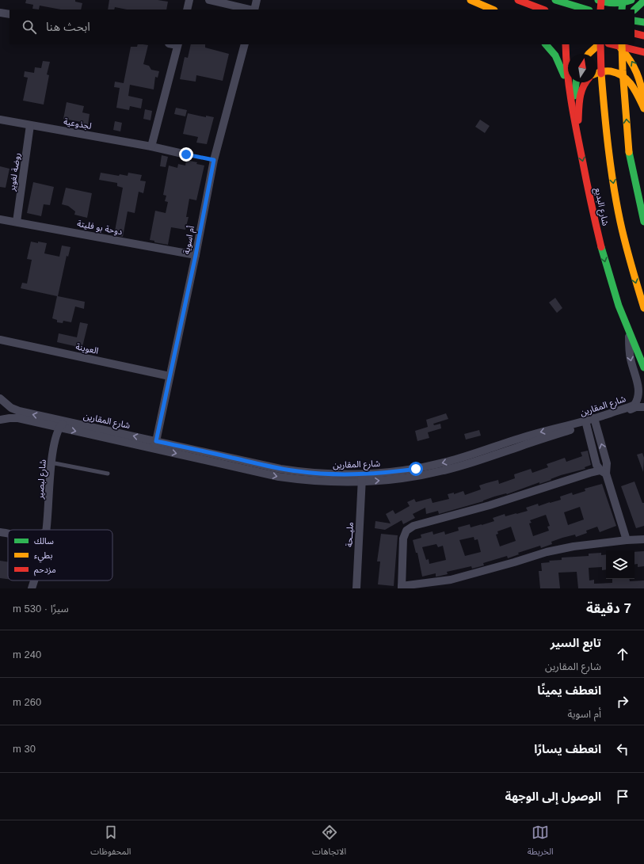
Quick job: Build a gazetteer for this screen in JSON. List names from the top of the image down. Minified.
{"streets":{"main road":["شارع البديع"],"street":["لجذوعية","روضة لغوير","دوحة بو فليتة","أم اسوية","العوينة","شارع المقارين","شارع لبصير","مليــحة"]},"crossings":[["لجذوعية","روضة لغوير"],["روضة لغوير","دوحة بو فليتة"],["شارع البديع","شارع المقارين"],["دوحة بو فليتة","أم اسوية"],["أم اسوية","العوينة"],["أم اسوية","شارع المقارين"],["شارع المقارين","شارع لبصير"],["شارع المقارين","مليــحة"]],"legend":["سالك","بطيء","مزدحم"],"north":"top","page":{"search":"ابحث هنا","heading":["7 دقيقة","سيرًا · 530 m"],"list":[["تابع السير","شارع المقارين","240 m"],["انعطف يمينًا","أم اسوية","260 m"],["انعطف يسارًا","30 m"],"الوصول إلى الوجهة"],"nav":["الخريطة","الاتجاهات","المحفوظات"]}}
